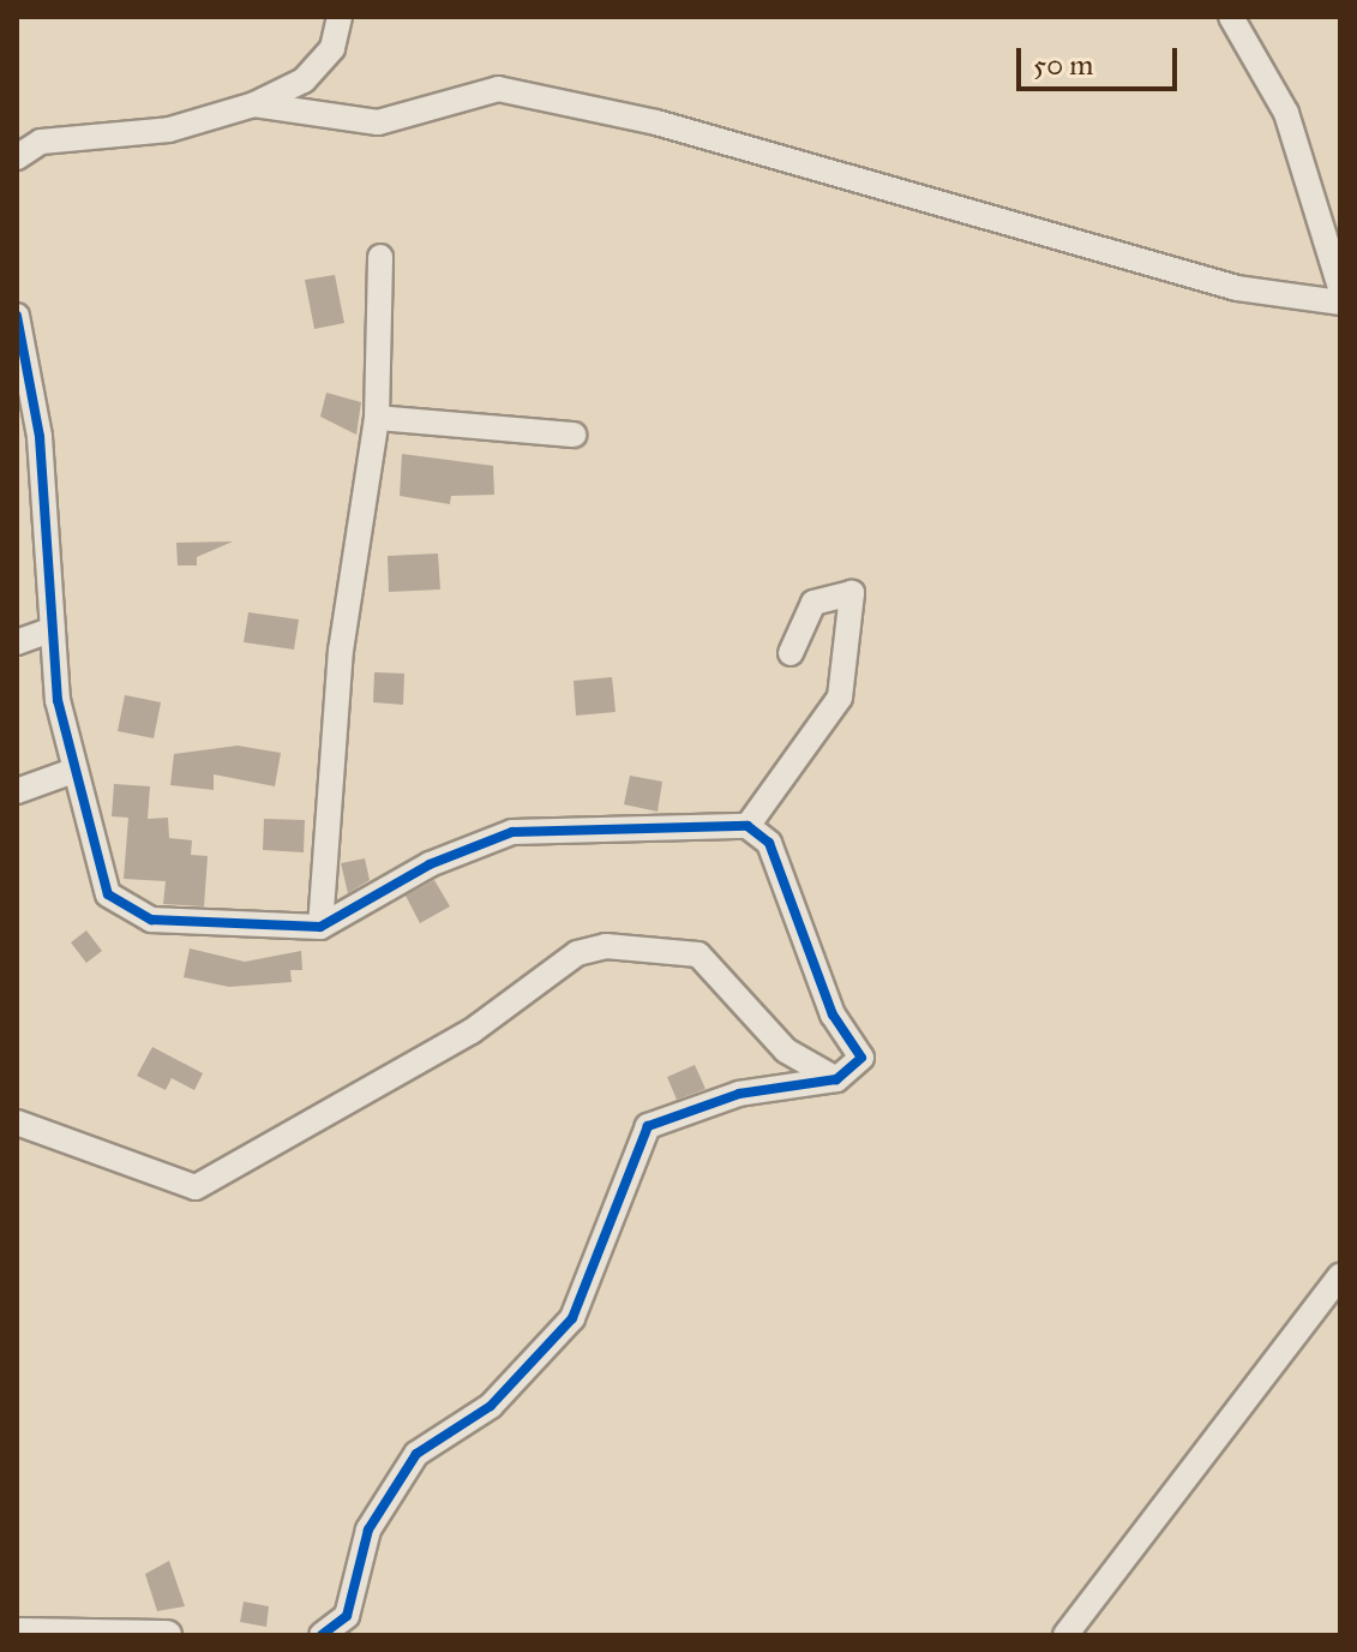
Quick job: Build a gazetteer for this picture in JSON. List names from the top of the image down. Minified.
{"scale_bar":"50 m"}
